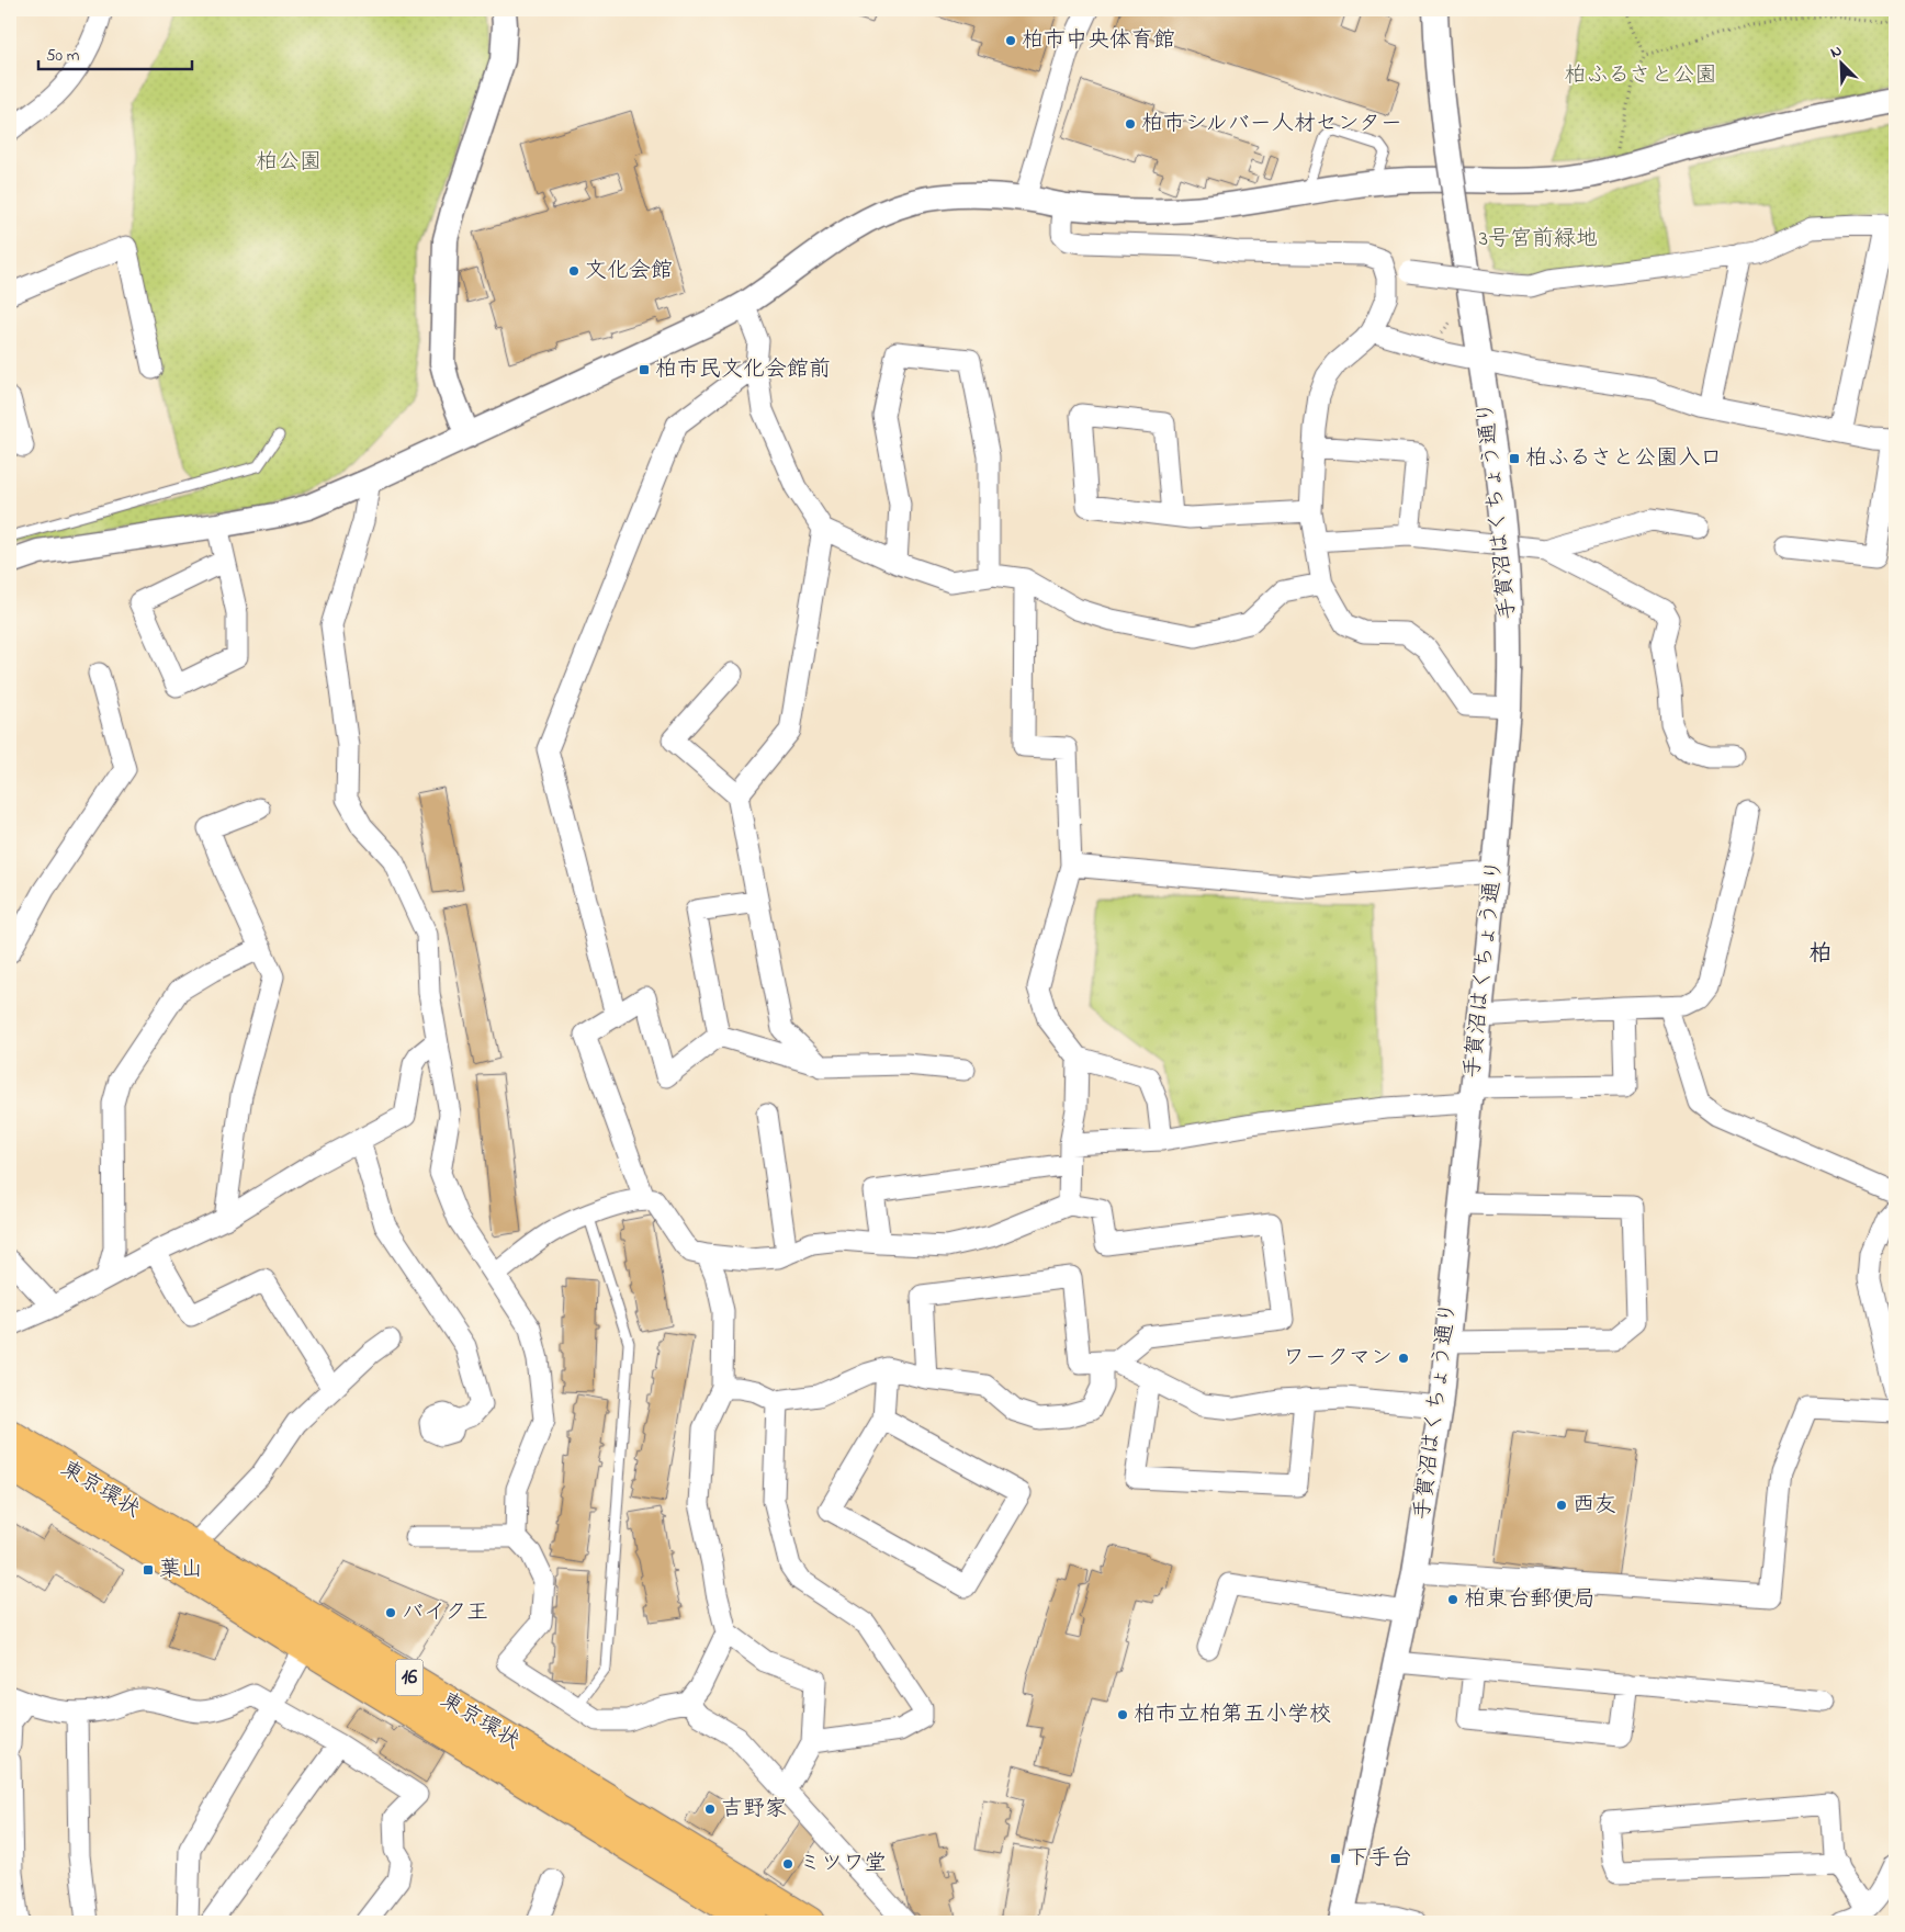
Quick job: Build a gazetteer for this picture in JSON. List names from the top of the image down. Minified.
{"streets":{"highway":["東京環状","16"],"street":["手賀沼はくちょう通り"]},"districts":["柏"],"parks":["柏ふるさと公園","柏公園","3号宮前緑地"],"places":{"other":["柏市中央体育館","柏市シルバー人材センター","文化会館","ワークマン","西友","柏東台郵便局","バイク王","柏市立柏第五小学校","吉野家","ミツワ堂"],"transit":["柏市民文化会館前","柏ふるさと公園入口","葉山","下手台"]},"scale_bar":"50 m","north":"top left"}
